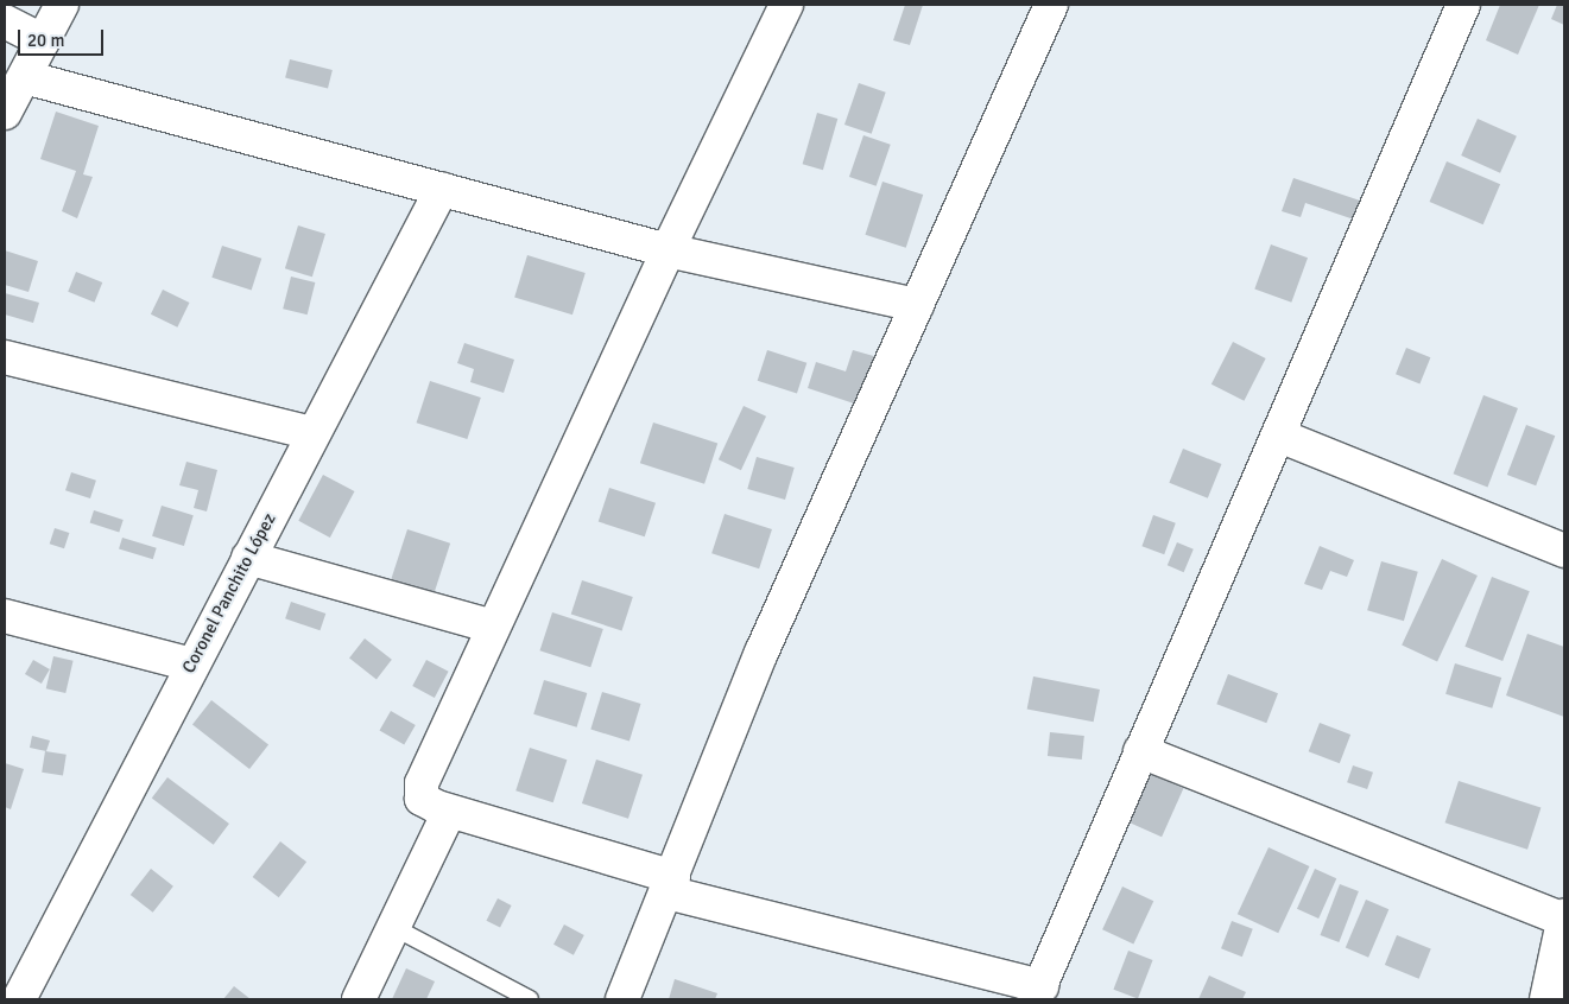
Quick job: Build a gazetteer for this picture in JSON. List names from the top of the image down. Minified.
{"streets":{"street":["Coronel Panchito López"]},"scale_bar":"20 m"}
